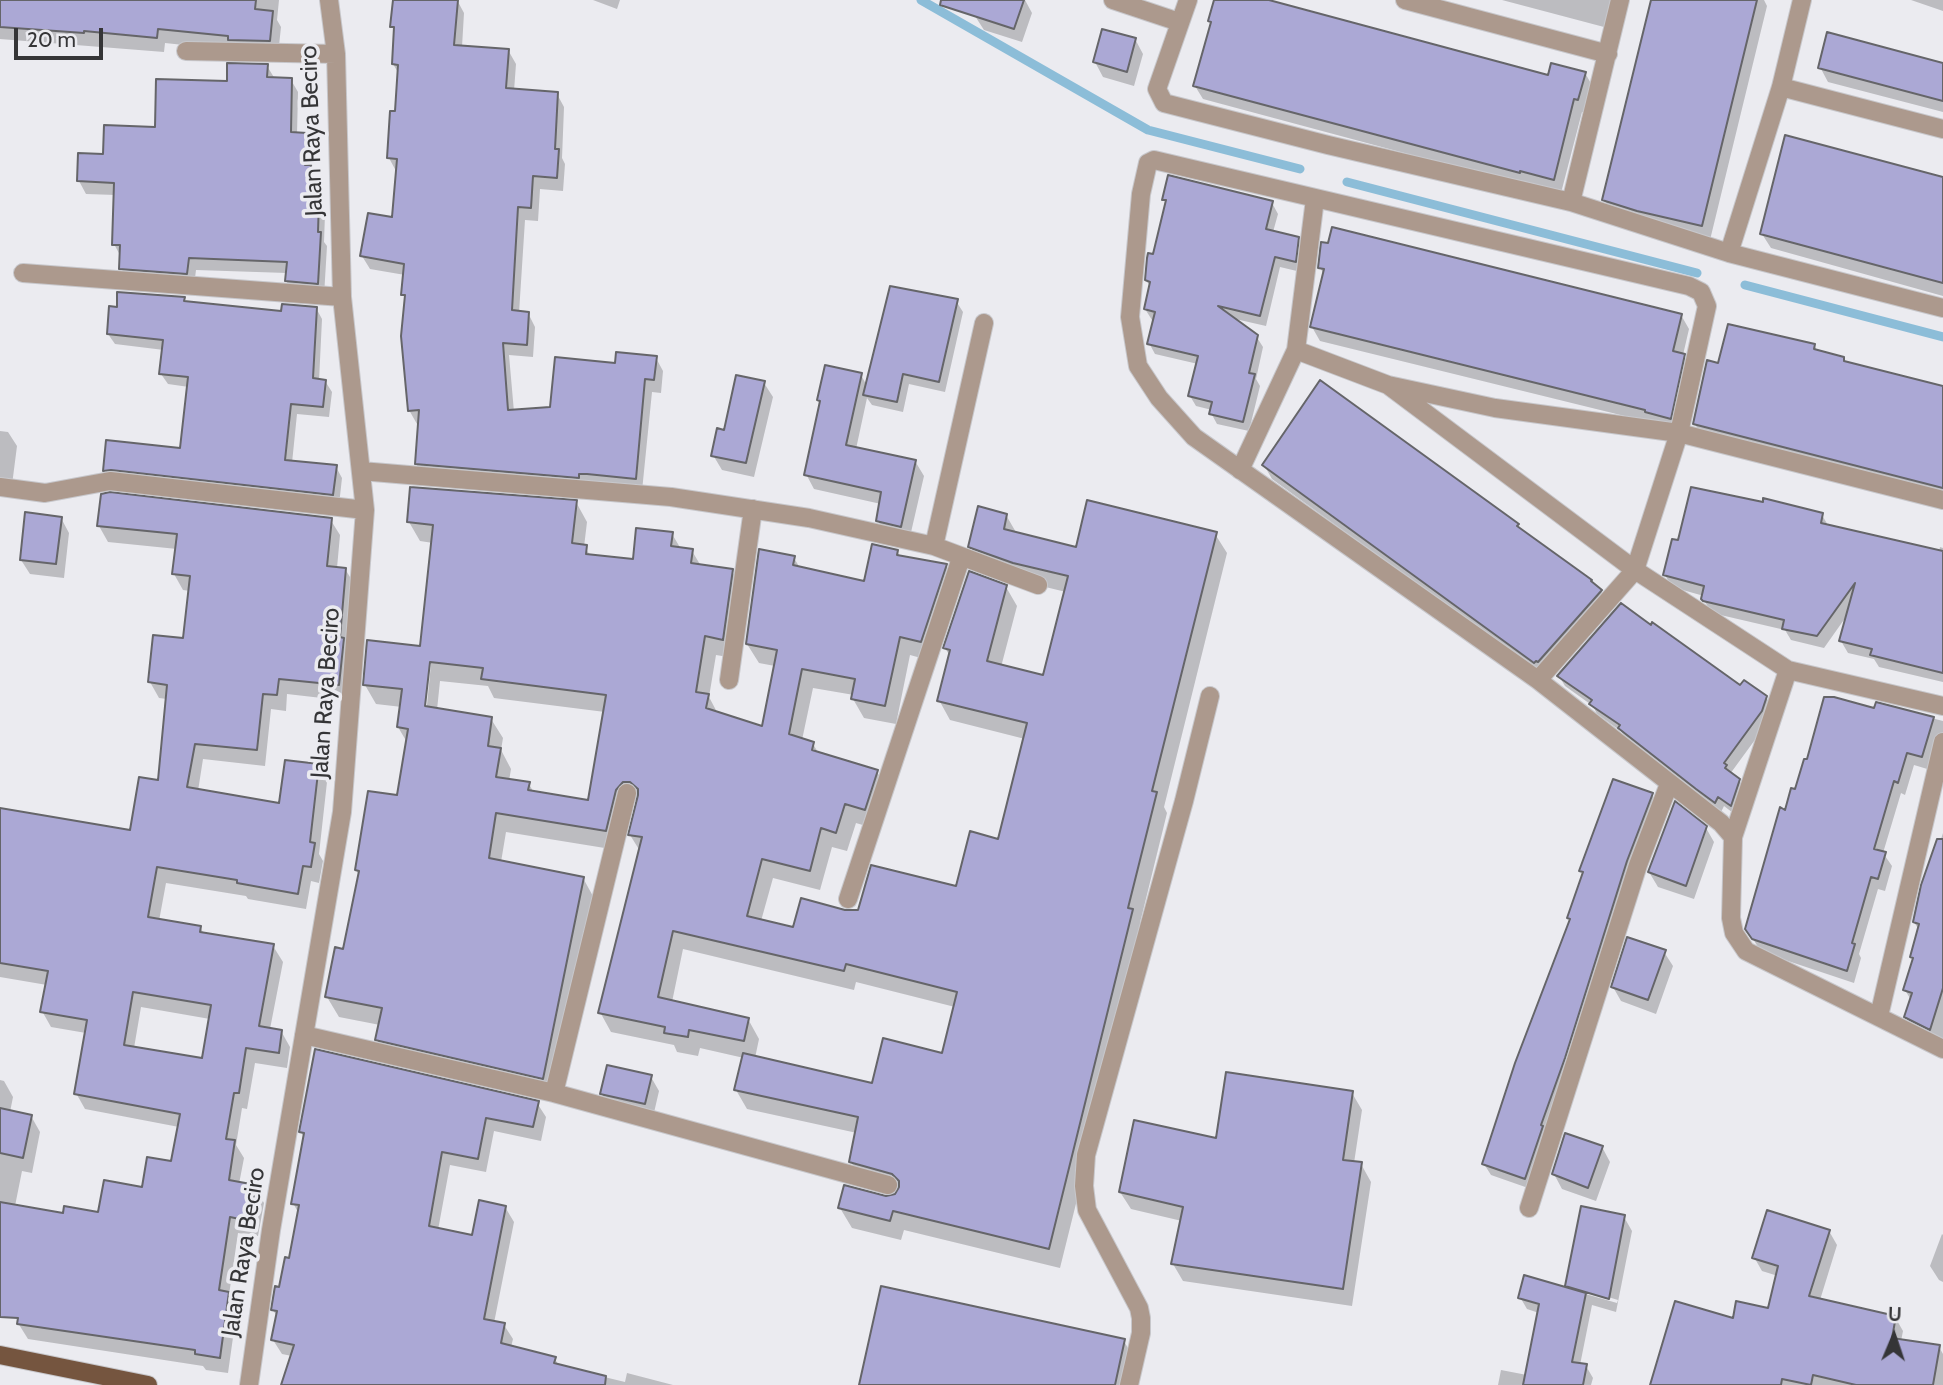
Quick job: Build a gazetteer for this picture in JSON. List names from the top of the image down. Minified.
{"streets":{"street":["Jalan Raya Beciro"]},"scale_bar":"20 m","north":"top"}
